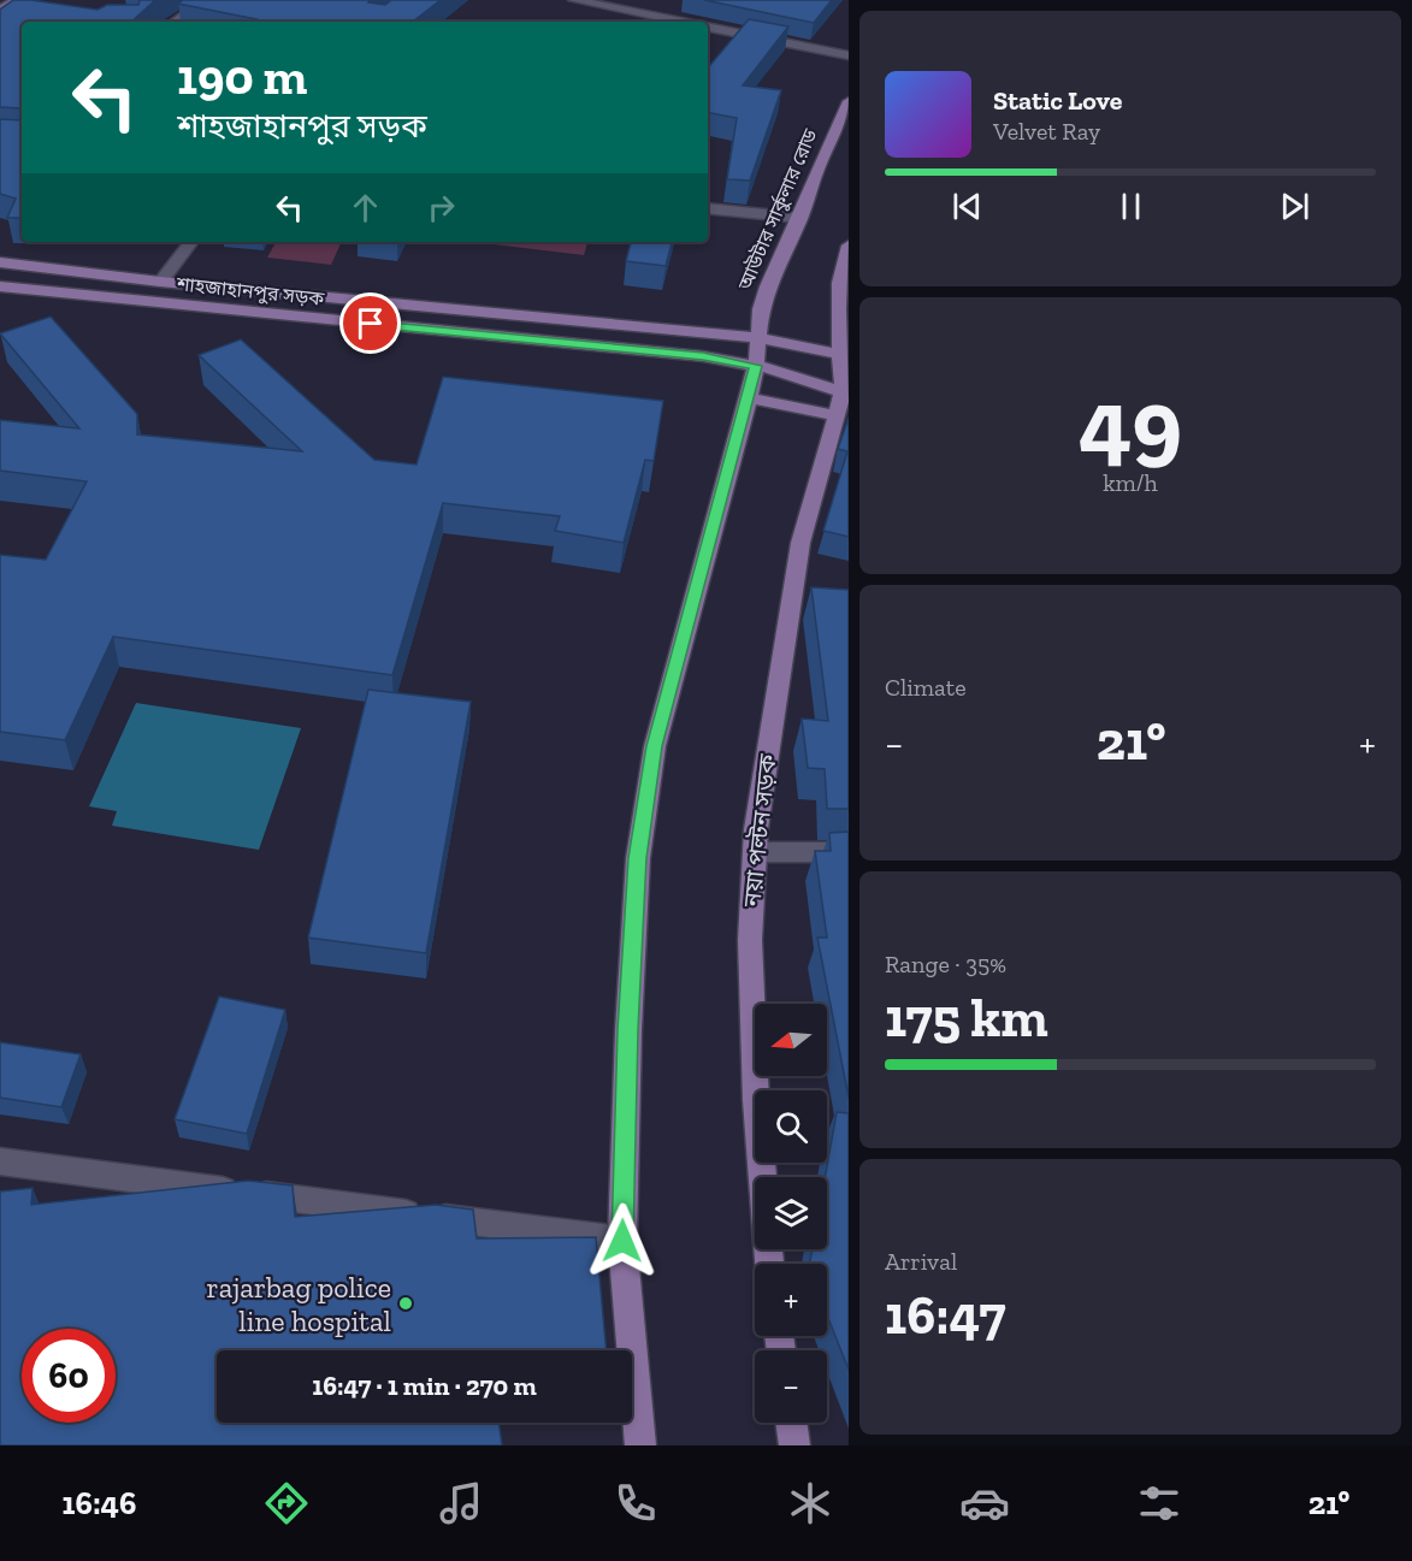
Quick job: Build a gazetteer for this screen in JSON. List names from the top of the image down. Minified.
{"streets":{"main road":["আউটার সার্কুলার রোড","শাহজাহানপুর সড়ক","নয়া পল্টন সড়ক"]},"crossings":[["আউটার সার্কুলার রোড","শাহজাহানপুর সড়ক"],["শাহজাহানপুর সড়ক","নয়া পল্টন সড়ক"]],"places":["rajarbag police line hospital"],"north":"left","page":{"turn":["190 m","শাহজাহানপুর সড়ক"],"song":["Static Love","Velvet Ray"],"tile":[["49","km/h"],"Climate",["Range · 35%","175 km"],["Arrival","16:47"]],"heat":["−","21°","+"],"map_buttons":["+","−"],"limit":"60","trip":"16:47 · 1 min · 270 m","tabs":["16:46","21°"]}}
